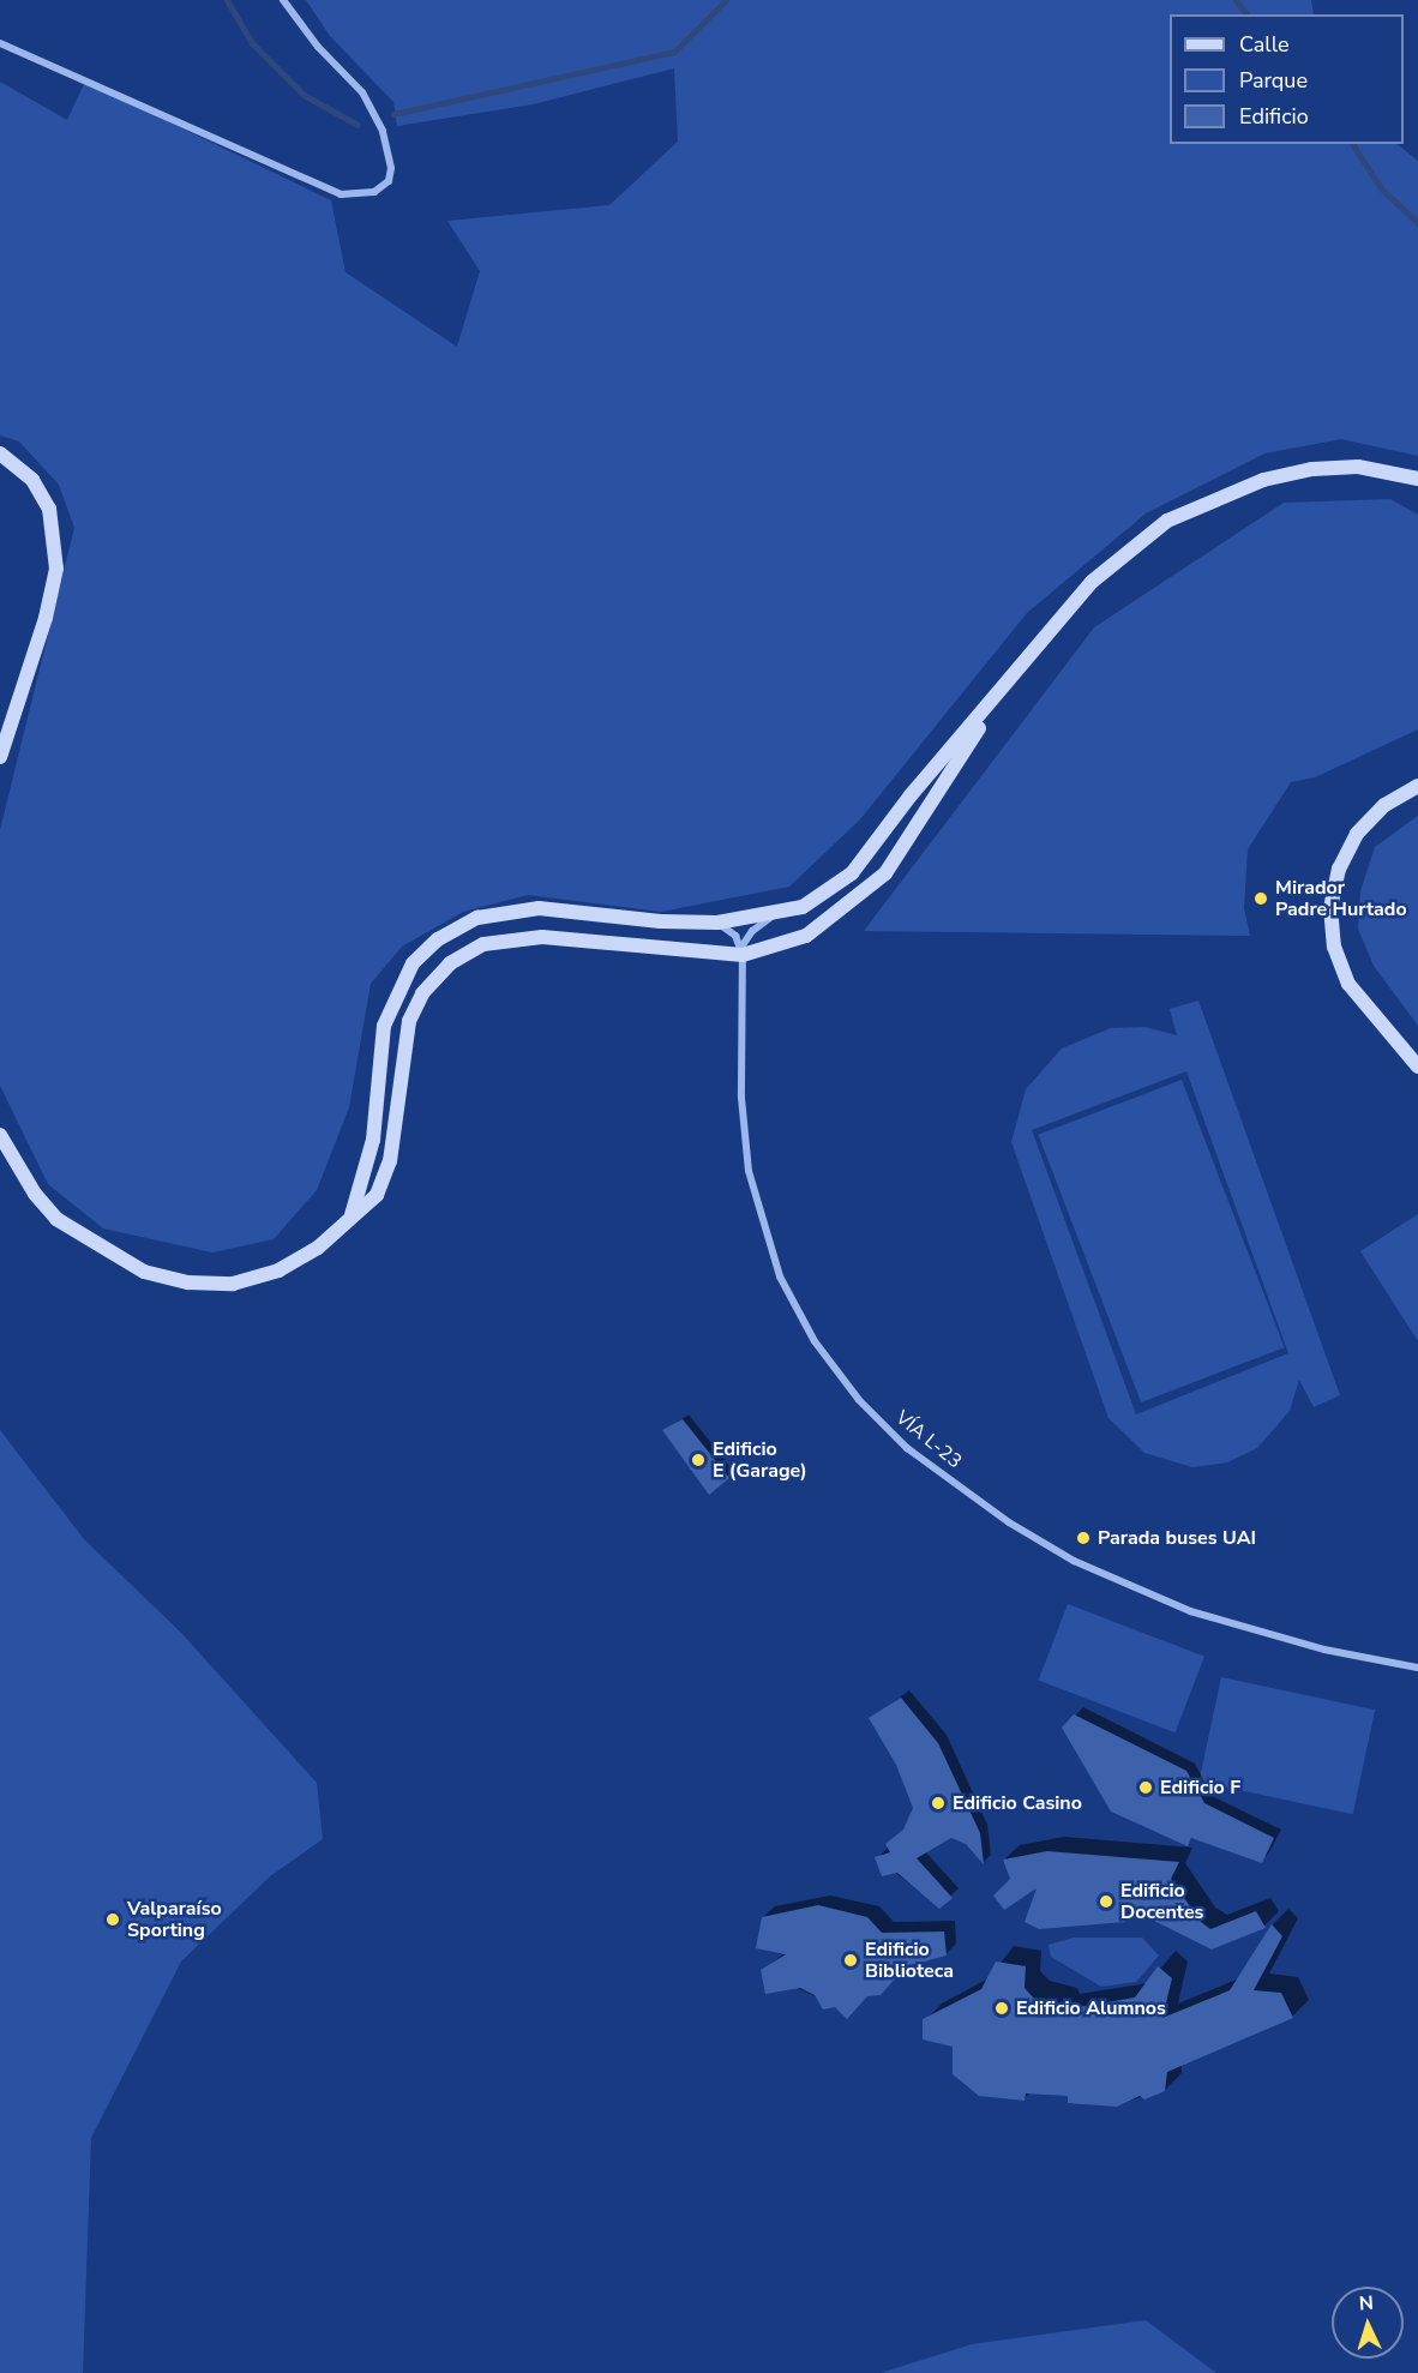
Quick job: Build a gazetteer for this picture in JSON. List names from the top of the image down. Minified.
{"streets":{"street":["VÍA L-23"]},"places":["Mirador Padre Hurtado","Edificio E (Garage)","Parada buses UAI","Edificio F","Edificio Casino","Edificio Docentes","Valparaíso Sporting","Edificio Biblioteca","Edificio Alumnos"],"legend":["Calle","Parque","Edificio"],"north":"top"}
